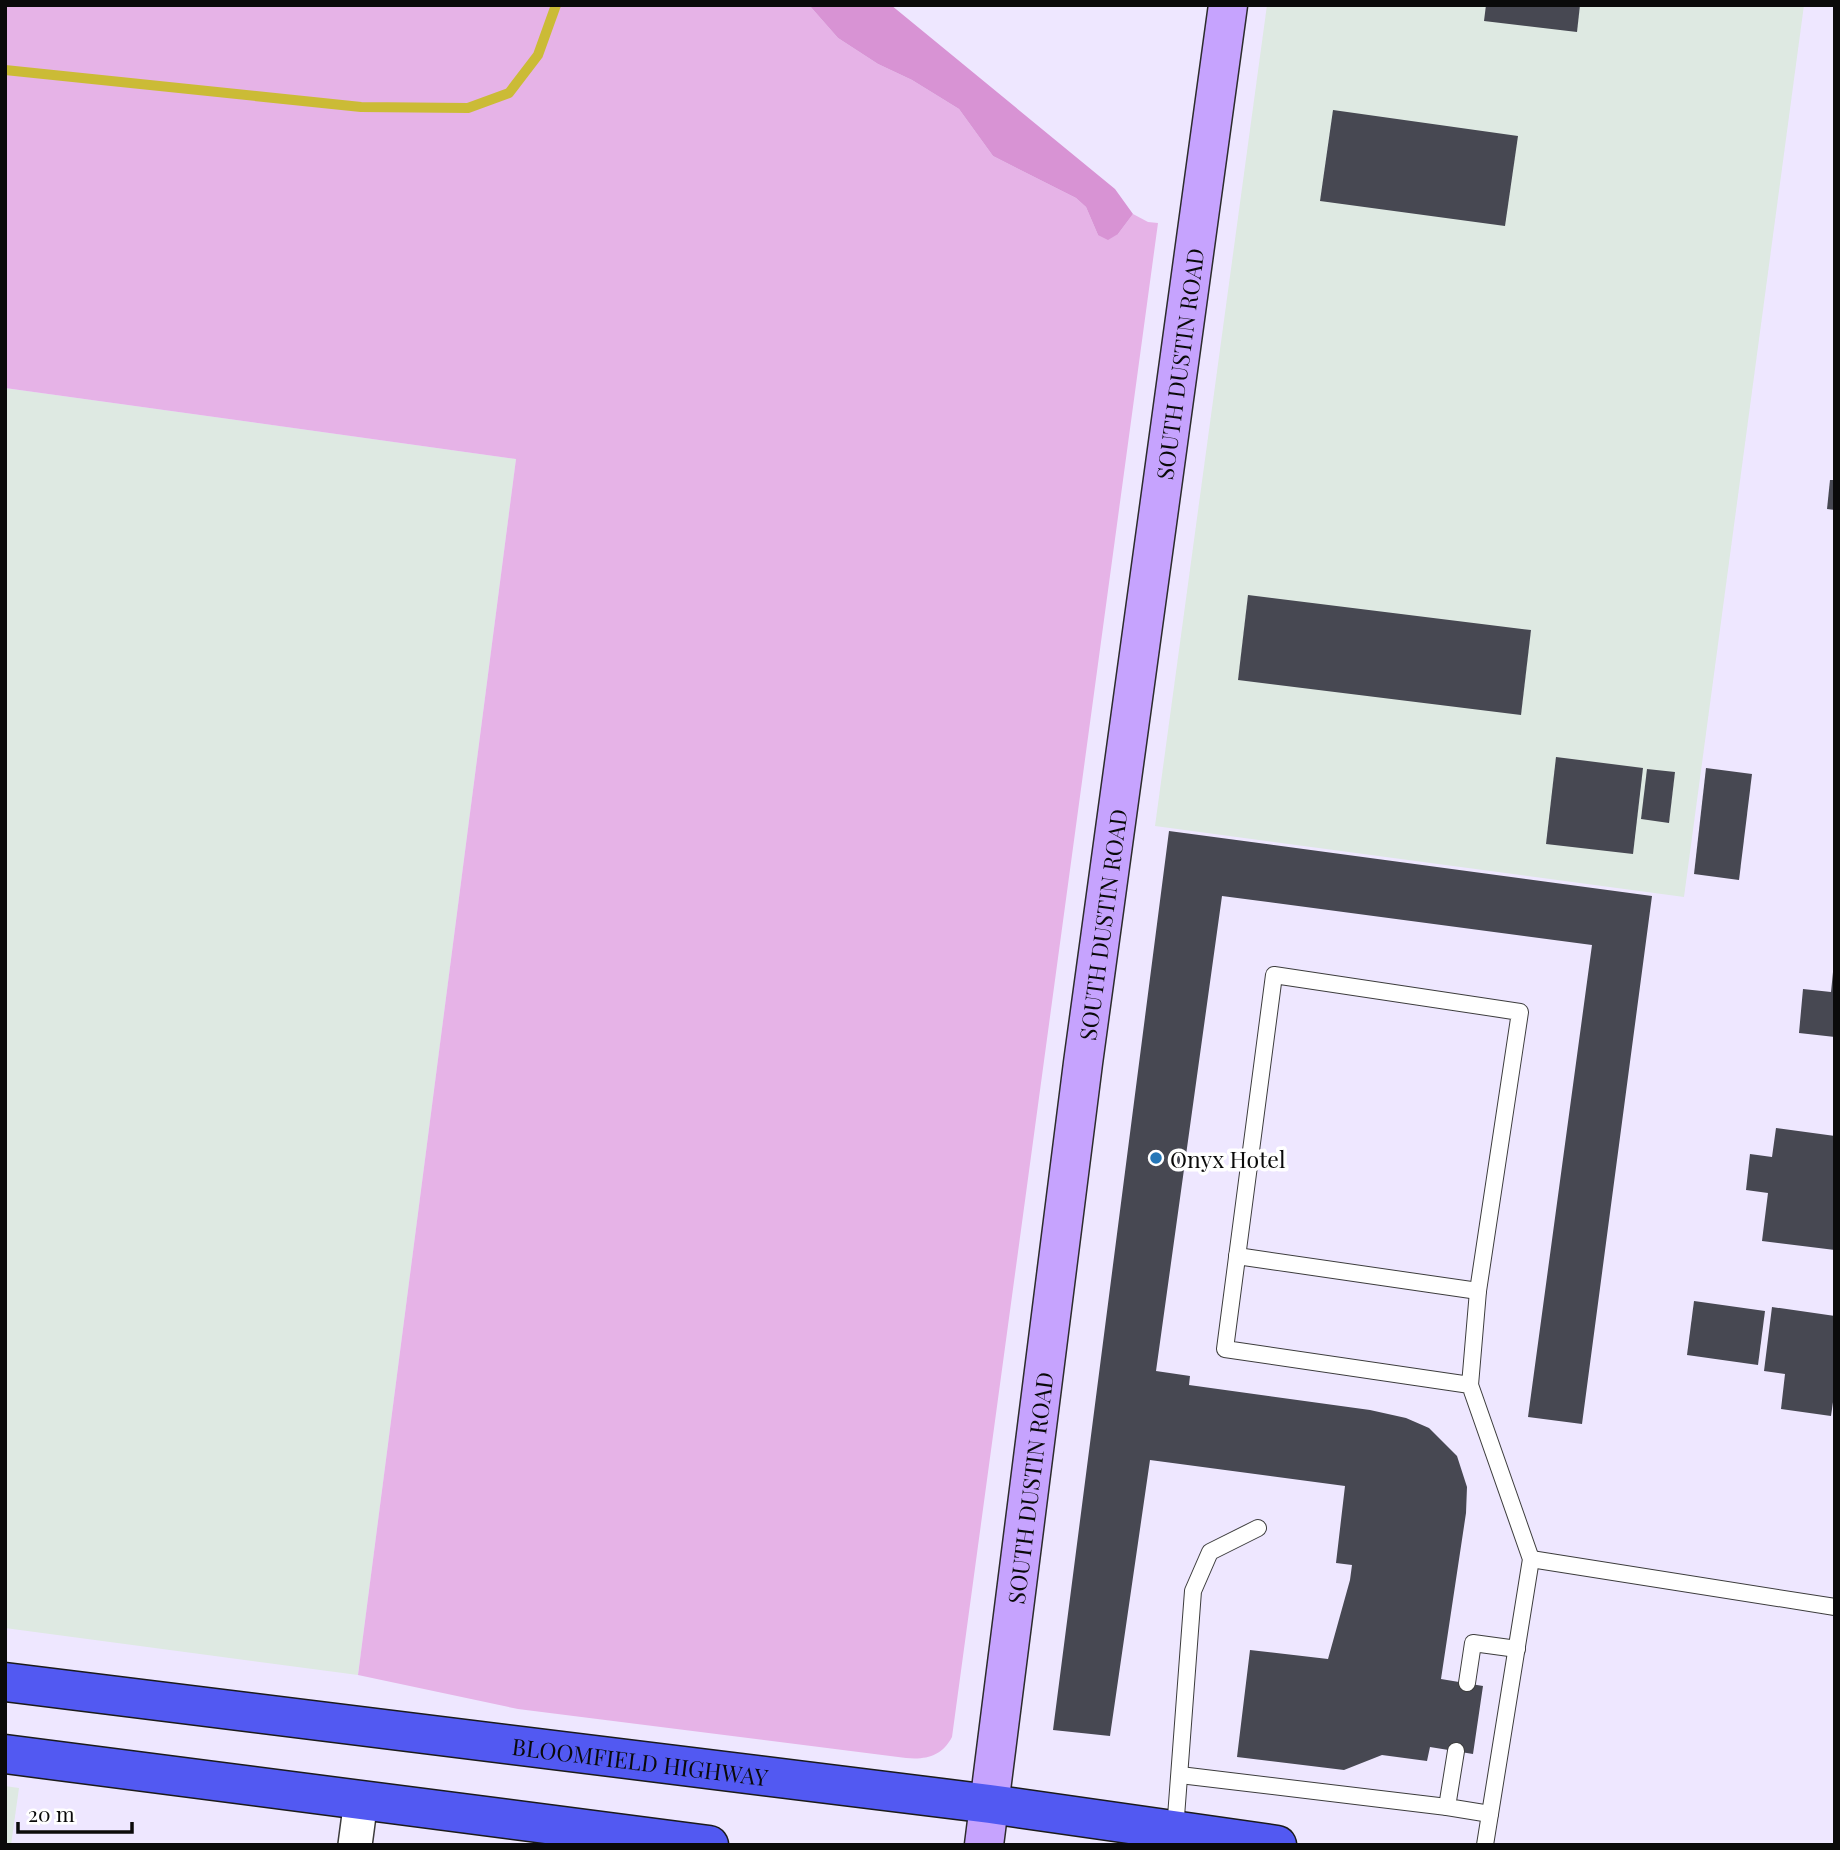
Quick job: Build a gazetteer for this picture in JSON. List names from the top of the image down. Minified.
{"streets":{"highway":["BLOOMFIELD HIGHWAY"],"street":["SOUTH DUSTIN ROAD"]},"crossings":[["SOUTH DUSTIN ROAD","BLOOMFIELD HIGHWAY"]],"places":["Onyx Hotel"],"scale_bar":"20 m"}
